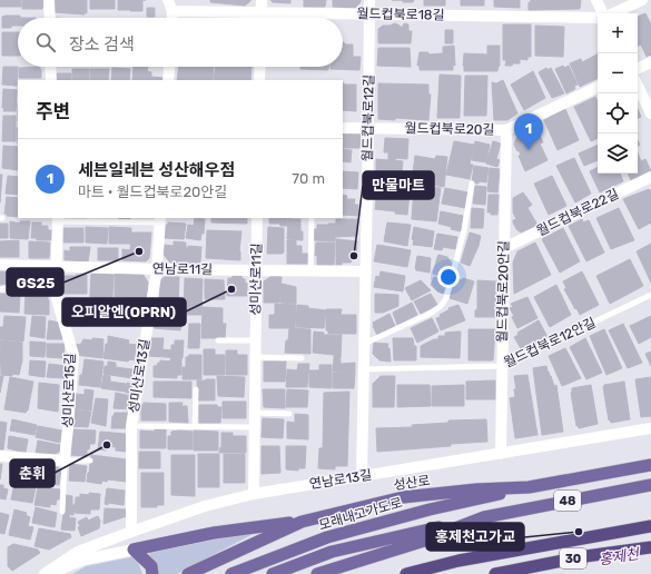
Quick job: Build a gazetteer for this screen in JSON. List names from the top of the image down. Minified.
{"streets":{"highway":["30"],"main road":["성산로","48","모래내고가도로"],"street":["월드컵북로18길","월드컵북로12길","월드컵북로20길","월드컵북로22길","연남로11길","성미산로11길","월드컵북로20안길","성미산로13길","성미산로15길","연남로13길"],"lane":["월드컵북로12안길"]},"crossings":[["월드컵북로18길","월드컵북로12길"],["월드컵북로12길","월드컵북로20길"],["월드컵북로12길","연남로11길"],["월드컵북로12길","월드컵북로12안길"],["월드컵북로12길","연남로13길"],["월드컵북로20길","월드컵북로20안길"],["월드컵북로22길","월드컵북로20안길"],["연남로11길","성미산로11길"],["연남로11길","성미산로13길"],["연남로11길","성미산로15길"],["성미산로11길","연남로13길"],["월드컵북로20안길","월드컵북로12안길"],["월드컵북로20안길","연남로13길"],["성미산로13길","성미산로15길"],["성미산로13길","연남로13길"],["성산로","모래내고가도로"]],"water":["홍제천"],"places":["GS25","만물마트","오피알엔(OPRN)","춘휘","홍제천고가교"],"page":{"map_buttons":["+","−"],"search":"장소 검색","heading":"주변","pins":"1","list":[{"mark":"1","name":"세븐일레븐 성산해우점","note":"마트 · 월드컵북로20안길","value":"70 m"}]}}
